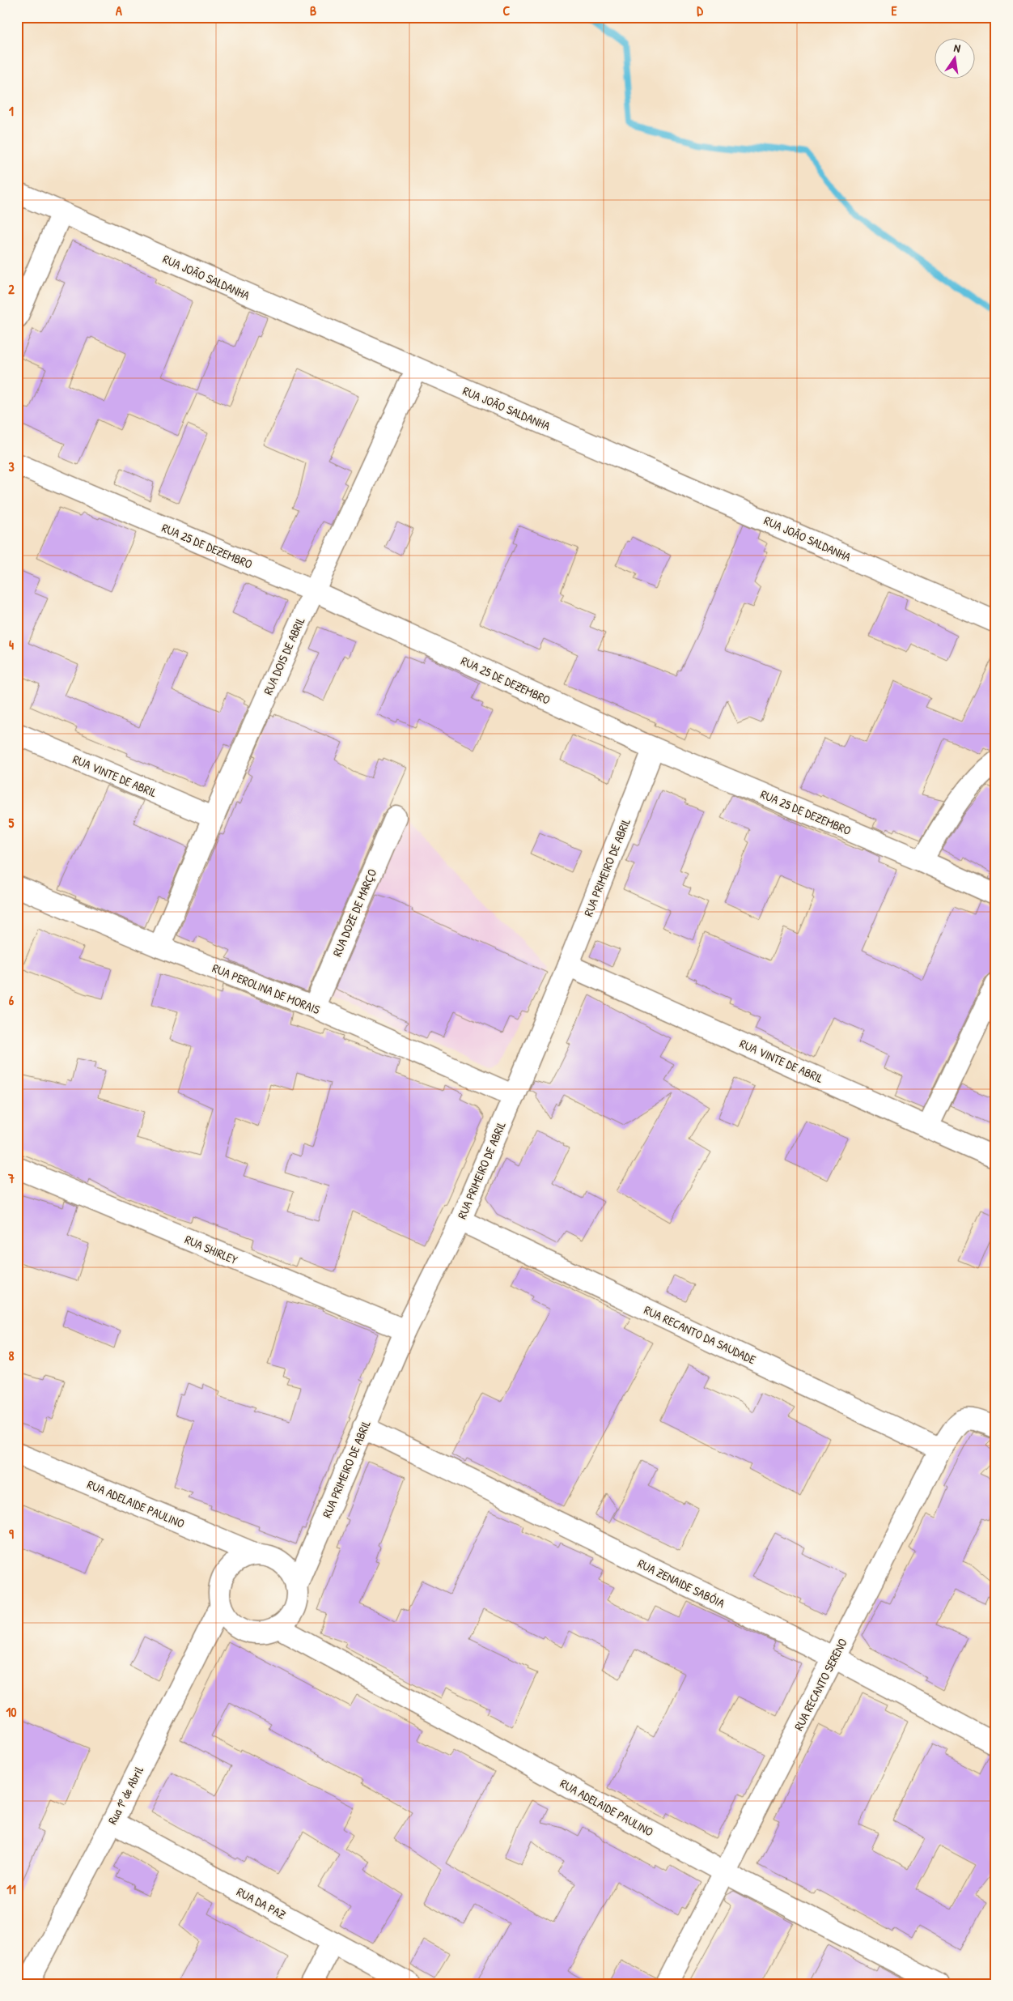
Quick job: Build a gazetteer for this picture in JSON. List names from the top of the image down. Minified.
{"streets":{"street":["RUA JOÃO SALDANHA","RUA 25 DE DEZEMBRO","RUA DOIS DE ABRIL","RUA VINTE DE ABRIL","RUA PRIMEIRO DE ABRIL","RUA DOZE DE MARÇO","RUA PEROLINA DE MORAIS","RUA SHIRLEY","RUA RECANTO DA SAUDADE","RUA ADELAIDE PAULINO","RUA ZENAIDE SABÓIA","RUA RECANTO SERENO","Rua 1º de Abril","RUA DA PAZ"]},"crossings":[["RUA JOÃO SALDANHA","RUA DOIS DE ABRIL"],["RUA 25 DE DEZEMBRO","RUA DOIS DE ABRIL"],["RUA 25 DE DEZEMBRO","RUA PRIMEIRO DE ABRIL"],["RUA DOIS DE ABRIL","RUA VINTE DE ABRIL"],["RUA DOIS DE ABRIL","RUA PEROLINA DE MORAIS"],["RUA VINTE DE ABRIL","RUA PRIMEIRO DE ABRIL"],["RUA PRIMEIRO DE ABRIL","RUA PEROLINA DE MORAIS"],["RUA PRIMEIRO DE ABRIL","RUA SHIRLEY"],["RUA PRIMEIRO DE ABRIL","RUA RECANTO DA SAUDADE"],["RUA PRIMEIRO DE ABRIL","RUA ADELAIDE PAULINO"],["RUA PRIMEIRO DE ABRIL","RUA ZENAIDE SABÓIA"],["RUA PRIMEIRO DE ABRIL","Rua 1º de Abril"],["RUA DOZE DE MARÇO","RUA PEROLINA DE MORAIS"],["RUA RECANTO DA SAUDADE","RUA RECANTO SERENO"],["RUA ADELAIDE PAULINO","RUA RECANTO SERENO"],["RUA ADELAIDE PAULINO","Rua 1º de Abril"],["RUA ZENAIDE SABÓIA","RUA RECANTO SERENO"],["Rua 1º de Abril","RUA DA PAZ"]],"north":"top","grid":{"columns":["A","B","C","D","E"],"rows":["1","2","3","4","5","6","7","8","9","10","11"]}}
